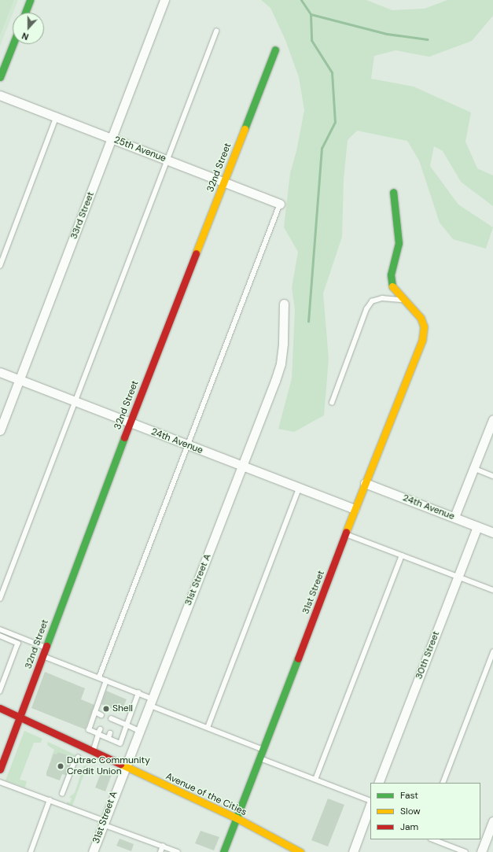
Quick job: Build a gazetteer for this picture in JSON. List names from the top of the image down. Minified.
{"streets":{"street":["25th Avenue","32nd Street","33rd Street","24th Avenue","31st Street A","31st Street","30th Street","Avenue of the Cities"]},"crossings":[["25th Avenue","32nd Street"],["25th Avenue","33rd Street"],["32nd Street","24th Avenue"],["32nd Street","Avenue of the Cities"],["33rd Street","24th Avenue"],["24th Avenue","31st Street A"],["24th Avenue","31st Street"],["24th Avenue","30th Street"],["31st Street A","Avenue of the Cities"],["31st Street","Avenue of the Cities"]],"places":["Shell","Dutrac Community Credit Union"],"legend":["Fast","Slow","Jam"],"north":"bottom"}
